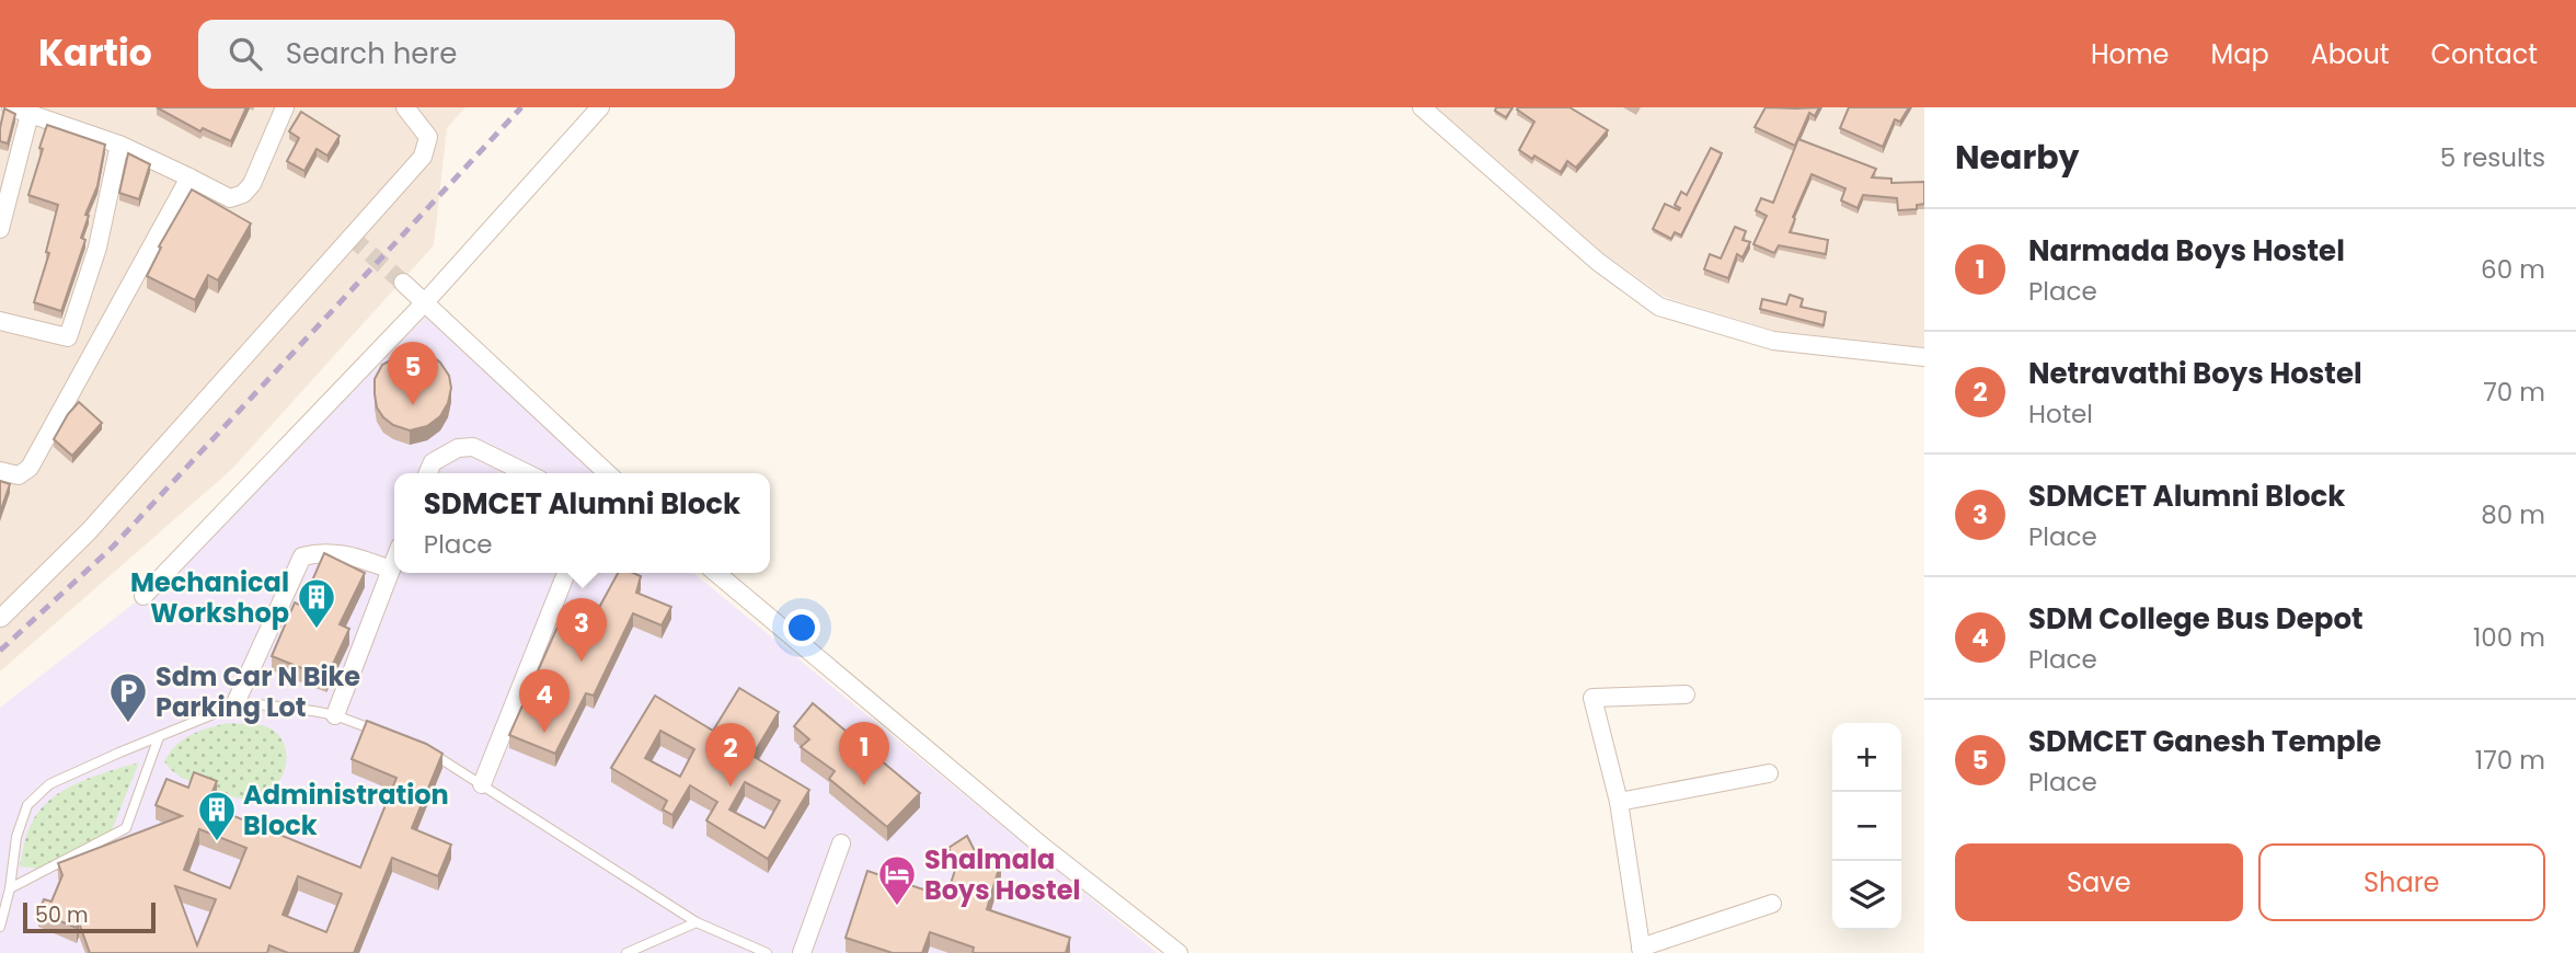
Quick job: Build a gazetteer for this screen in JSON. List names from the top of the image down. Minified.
{"places":{"building":["Mechanical Workshop","Administration Block"],"parking":["Sdm Car N Bike Parking Lot"],"hotel":["Shalmala Boys Hostel"]},"scale_bar":"50 m","page":{"header":"Kartio","search":"Search here","nav":["Home","Map","About","Contact"],"heading":["Nearby","5 results"],"list":[{"mark":"1","name":"Narmada Boys Hostel","note":"Place","value":"60 m"},{"mark":"2","name":"Netravathi Boys Hostel","note":"Hotel","value":"70 m"},{"mark":"3","name":"SDMCET Alumni Block","note":"Place","value":"80 m"},{"mark":"4","name":"SDM College Bus Depot","note":"Place","value":"100 m"},{"mark":"5","name":"SDMCET Ganesh Temple","note":"Place","value":"170 m"}],"pins":["5","3","4","1","2"],"popup":["SDMCET Alumni Block","Place"],"map_buttons":["+","−"],"buttons":["Save","Share"],"scale":"50 m"}}
